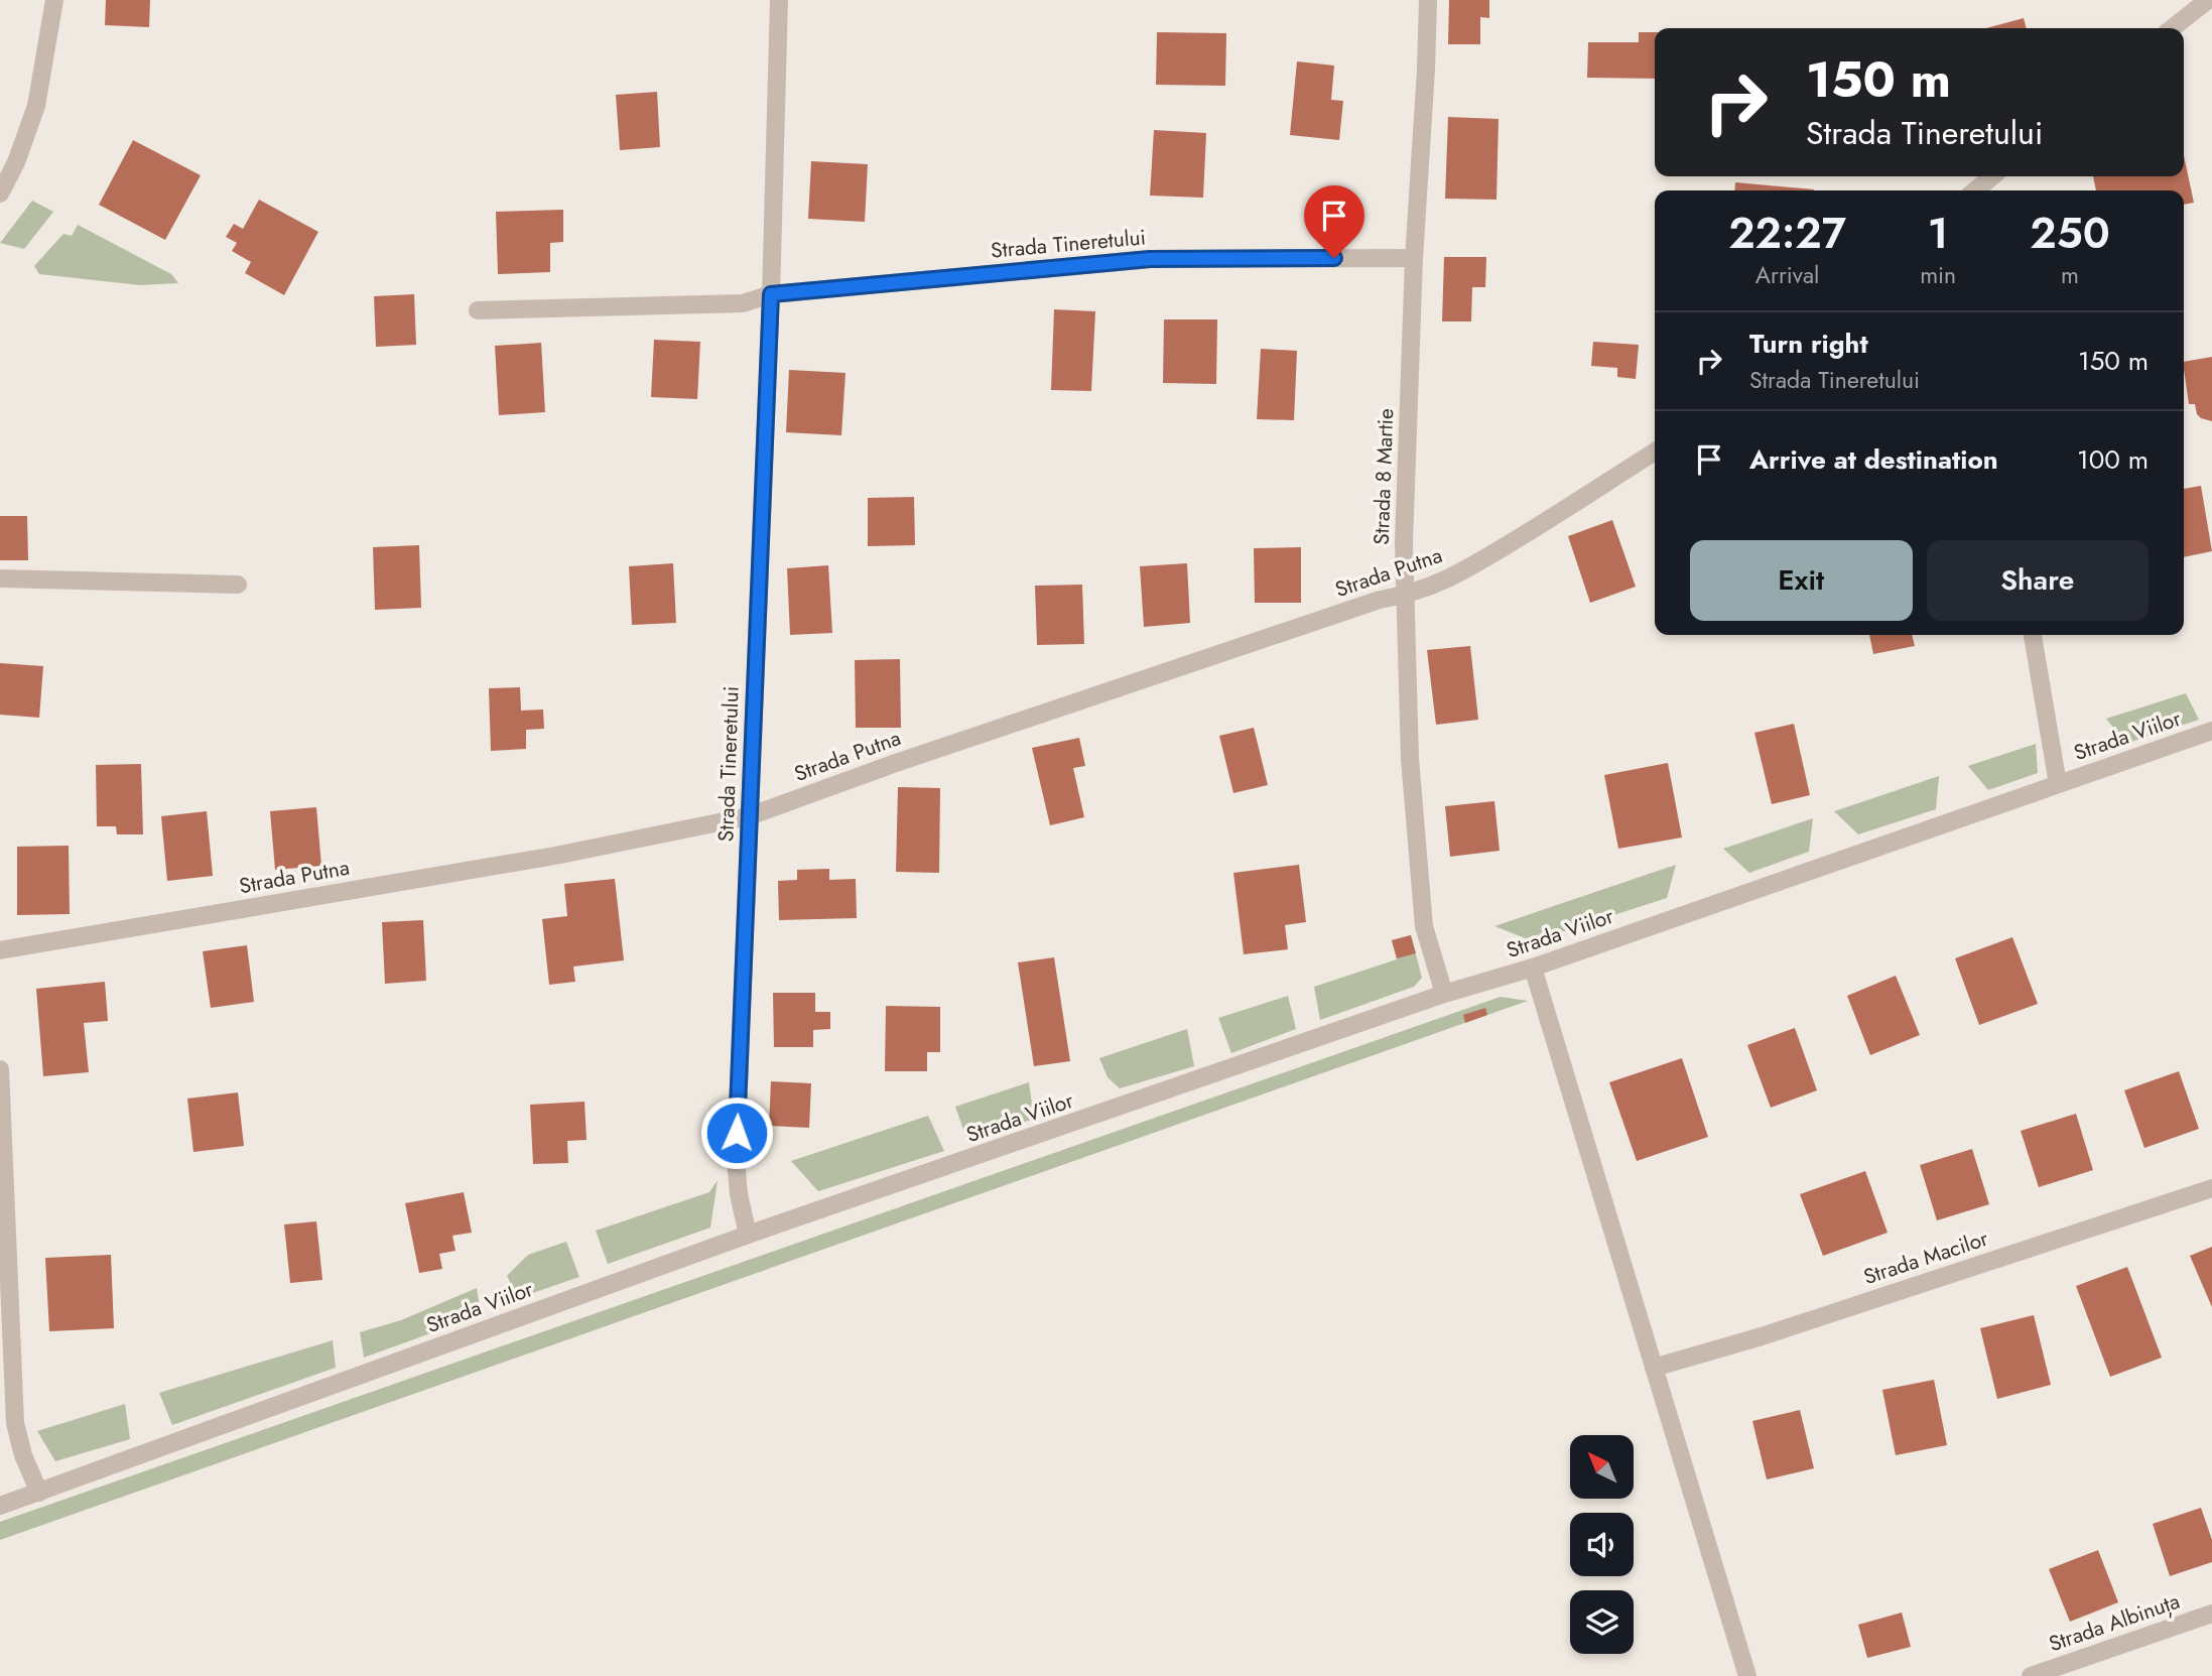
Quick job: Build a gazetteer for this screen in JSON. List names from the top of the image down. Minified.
{"streets":{"street":["Strada Tineretului","Strada 8 Martie","Strada Putna","Strada Viilor","Strada Macilor","Strada Albinuța"]},"crossings":[["Strada Tineretului","Strada 8 Martie"],["Strada Tineretului","Strada Putna"],["Strada Tineretului","Strada Viilor"],["Strada 8 Martie","Strada Putna"],["Strada 8 Martie","Strada Viilor"]],"north":"top left","page":{"turn":["150 m","Strada Tineretului"],"eta":["22:27","Arrival","1","min","250","m"],"list":[{"name":"Turn right","note":"Strada Tineretului","value":"150 m"},{"name":"Arrive at destination","value":"100 m"}],"buttons":["Exit","Share"]}}
